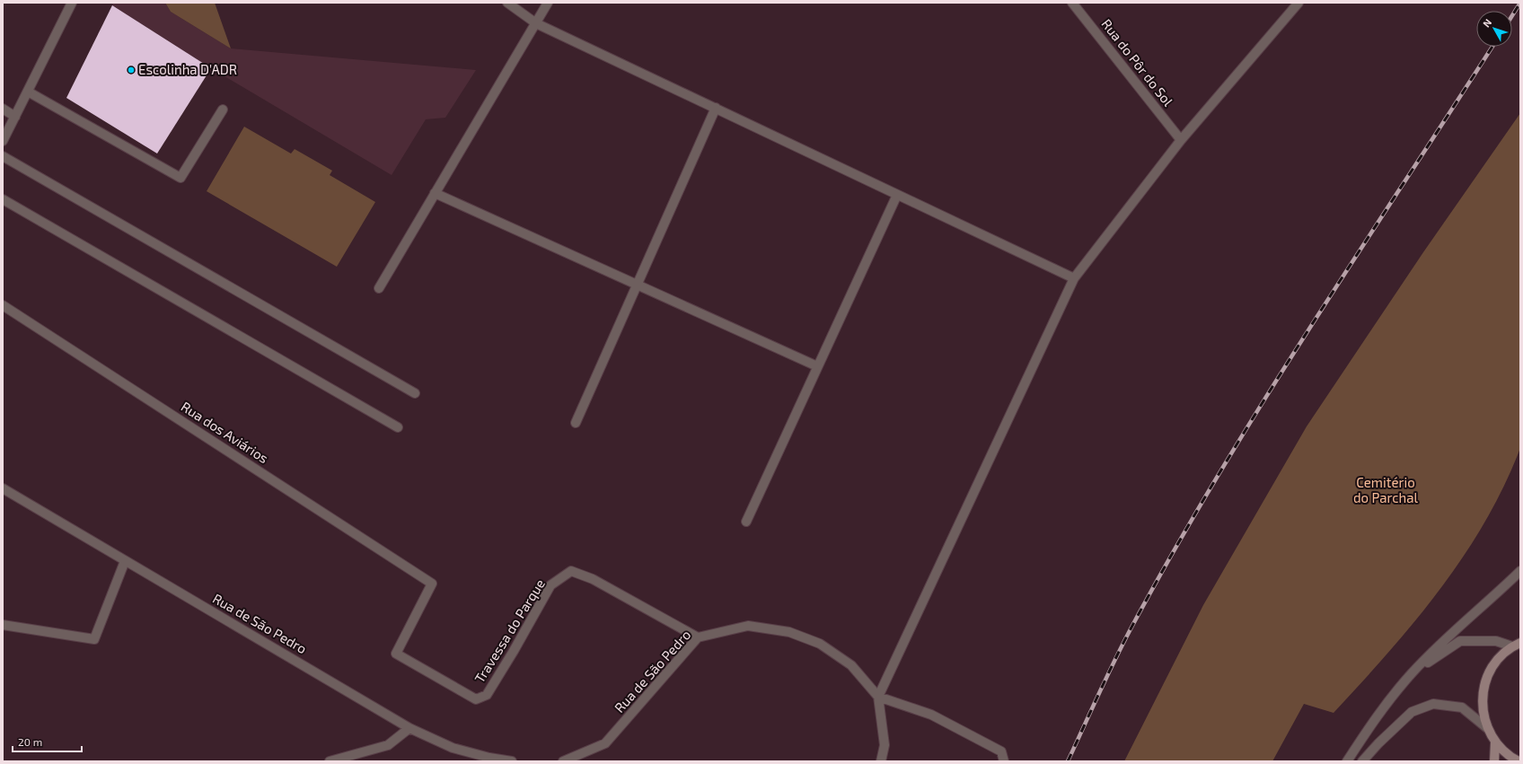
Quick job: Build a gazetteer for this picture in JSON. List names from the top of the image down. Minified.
{"streets":{"street":["Rua do Pôr do Sol","Rua dos Aviários","Rua de São Pedro","Travessa do Parque"]},"crossings":[["Rua dos Aviários","Travessa do Parque"],["Rua de São Pedro","Travessa do Parque"]],"parks":["Cemitério do Parchal"],"places":["Escolinha D'ADR"],"scale_bar":"20 m","north":"top left"}
